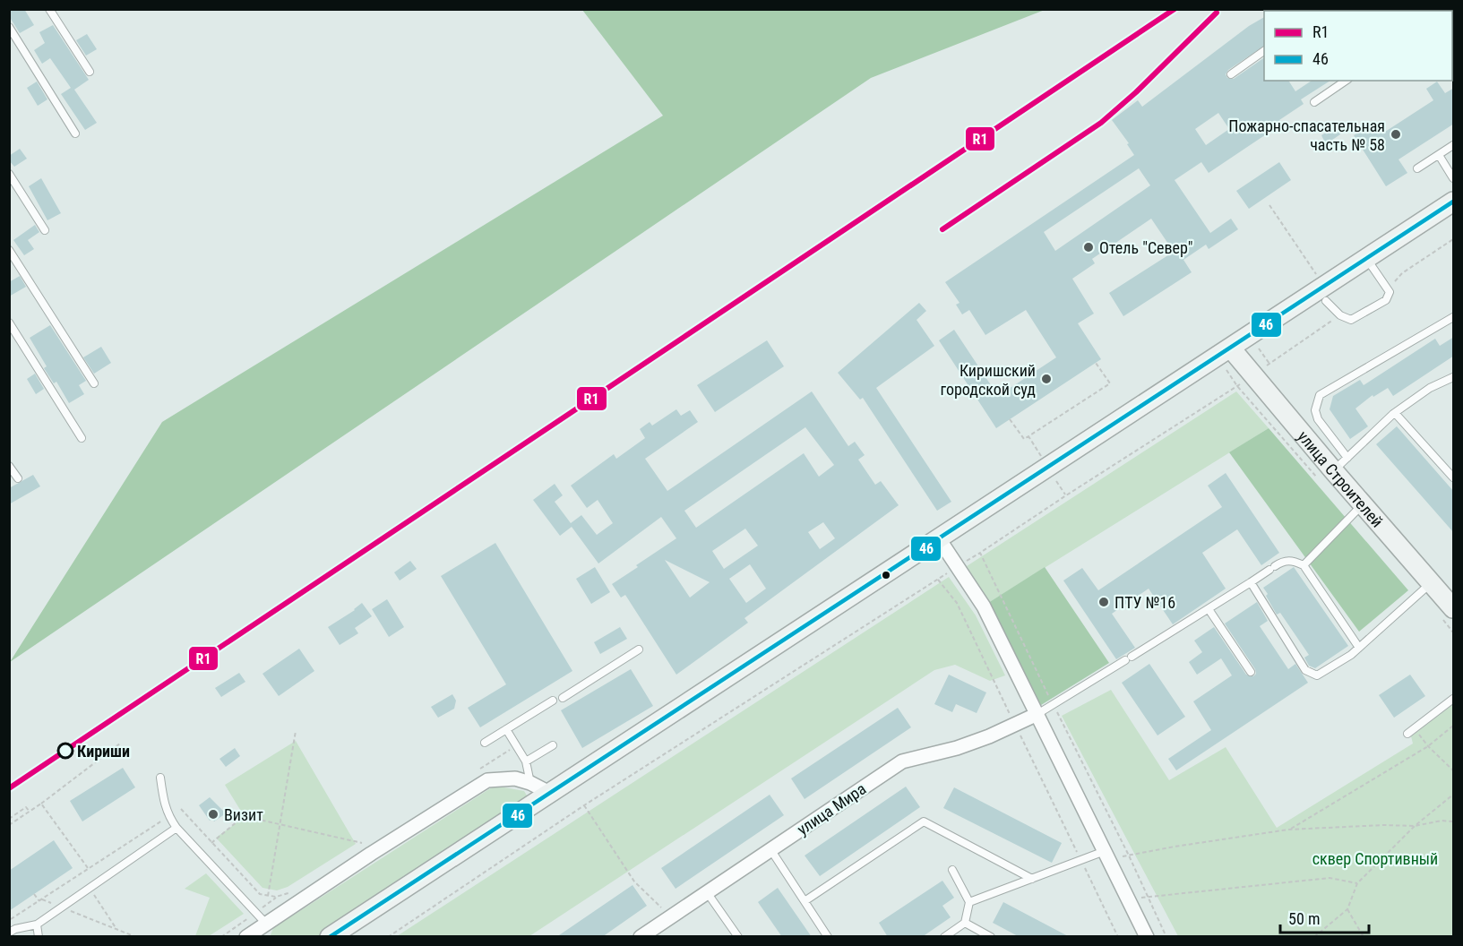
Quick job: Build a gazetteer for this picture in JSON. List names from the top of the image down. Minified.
{"streets":{"main road":["улица Строителей"],"street":["улица Мира"]},"parks":["сквер Спортивный"],"places":["Пожарно-спасательная часть № 58","Отель \"Север\"","Киришский городской суд","ПТУ №16","Кириши","Визит"],"lines":["transit line R1","transit line 46"],"legend":["R1","46"],"scale_bar":"50 m"}
